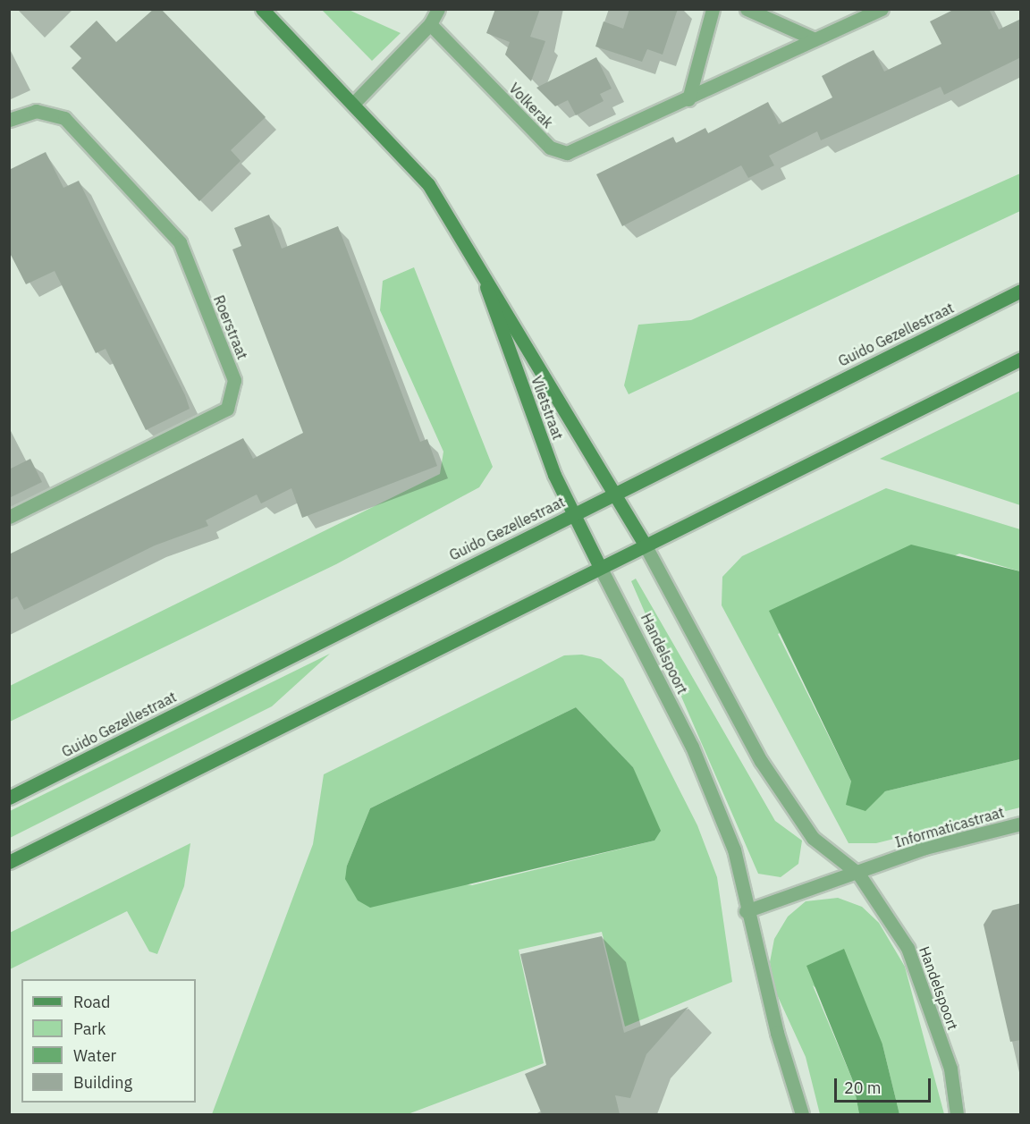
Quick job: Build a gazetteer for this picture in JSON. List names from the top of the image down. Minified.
{"streets":{"main road":["Guido Gezellestraat","Vlietstraat"],"street":["Volkerak","Roerstraat","Handelspoort","Informaticastraat"]},"crossings":[["Guido Gezellestraat","Vlietstraat"],["Vlietstraat","Handelspoort"],["Handelspoort","Informaticastraat"]],"legend":["Road","Park","Water","Building"],"scale_bar":"20 m"}
